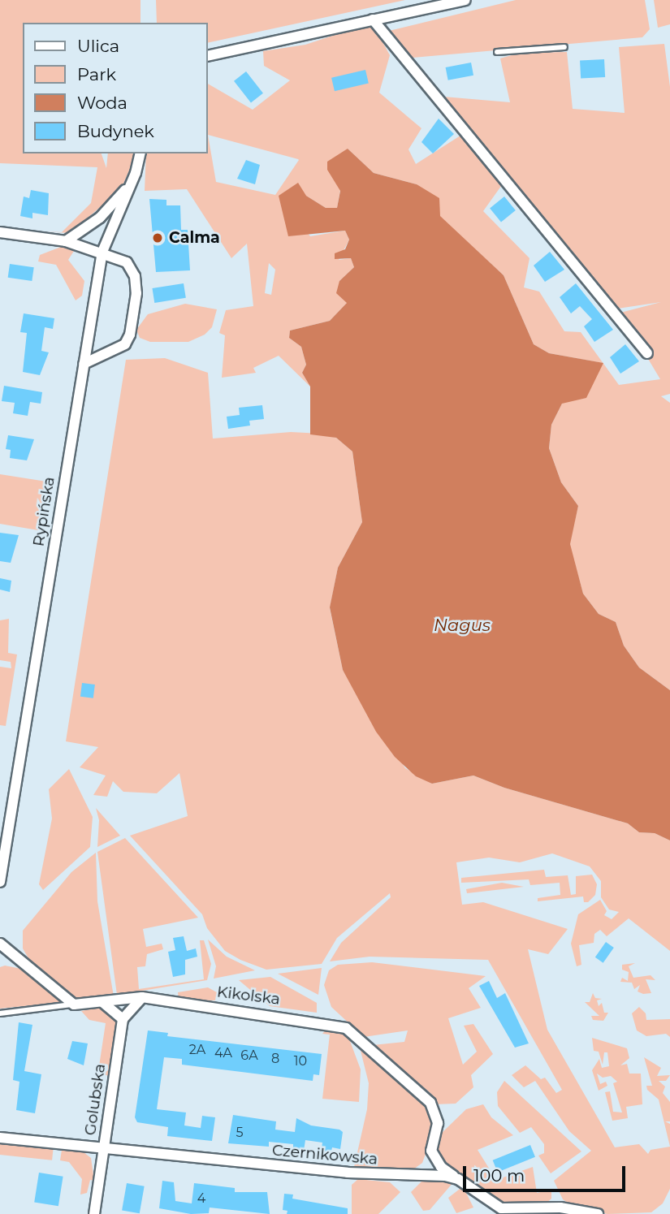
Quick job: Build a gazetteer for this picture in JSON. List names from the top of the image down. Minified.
{"streets":{"street":["Rypińska","Kikolska","Golubska","Czernikowska"]},"crossings":[["Kikolska","Czernikowska"],["Golubska","Czernikowska"]],"water":["Nagus"],"places":["Calma"],"house_numbers":["2A","4A","6A","8","10","5","4"],"legend":["Ulica","Park","Woda","Budynek"],"scale_bar":"100 m"}
